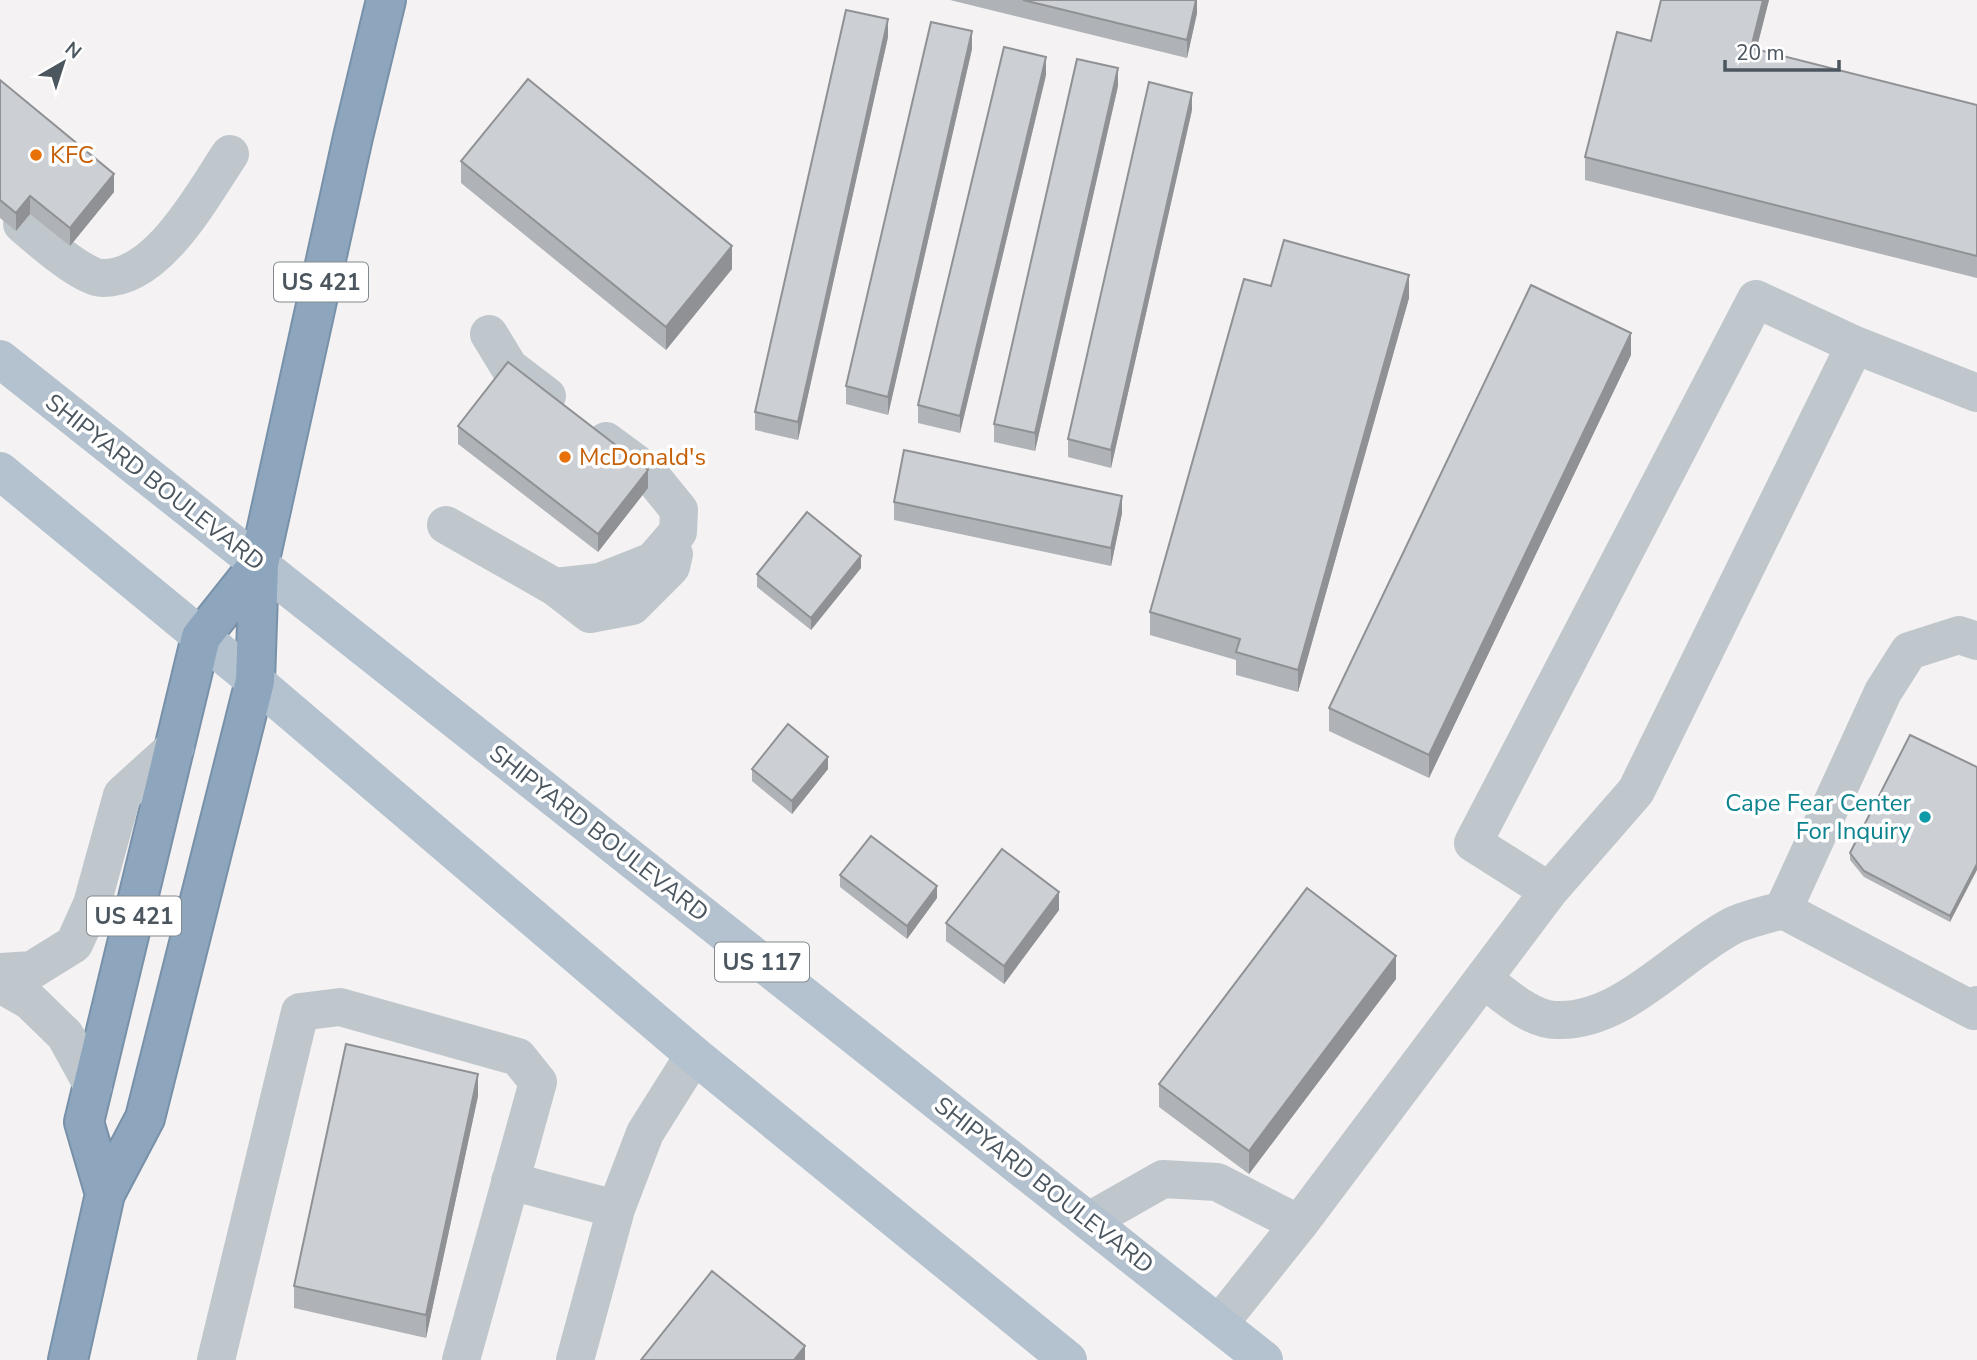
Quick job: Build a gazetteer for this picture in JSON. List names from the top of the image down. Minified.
{"streets":{"highway":["US 421"],"main road":["SHIPYARD BOULEVARD","US 117"]},"crossings":[["US 421","SHIPYARD BOULEVARD"]],"places":["KFC","McDonald's","Cape Fear Center For Inquiry"],"scale_bar":"20 m","north":"top right"}
